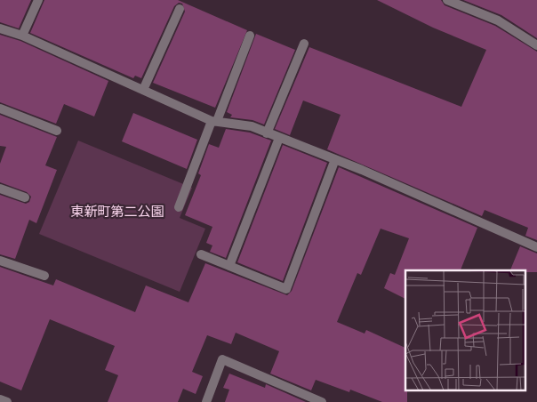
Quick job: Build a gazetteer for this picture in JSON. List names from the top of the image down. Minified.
{"parks":["東新町第二公園"]}
